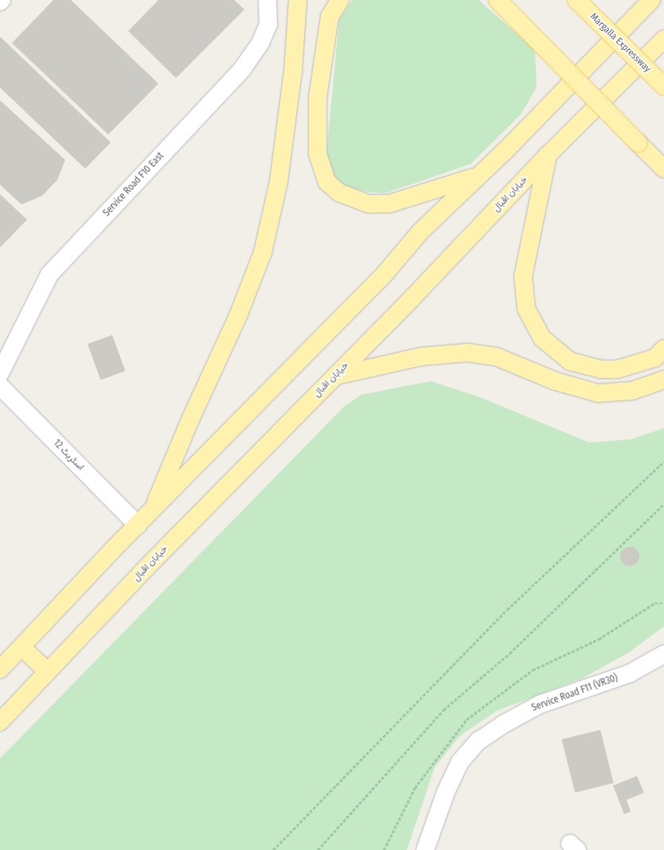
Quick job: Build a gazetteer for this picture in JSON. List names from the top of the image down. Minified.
{"streets":{"main road":["Margalla Expressway","خیابان اقبال"],"street":["Service Road F10 East","اسٹریٹ 12","Service Road F11 (VR30)"]}}
